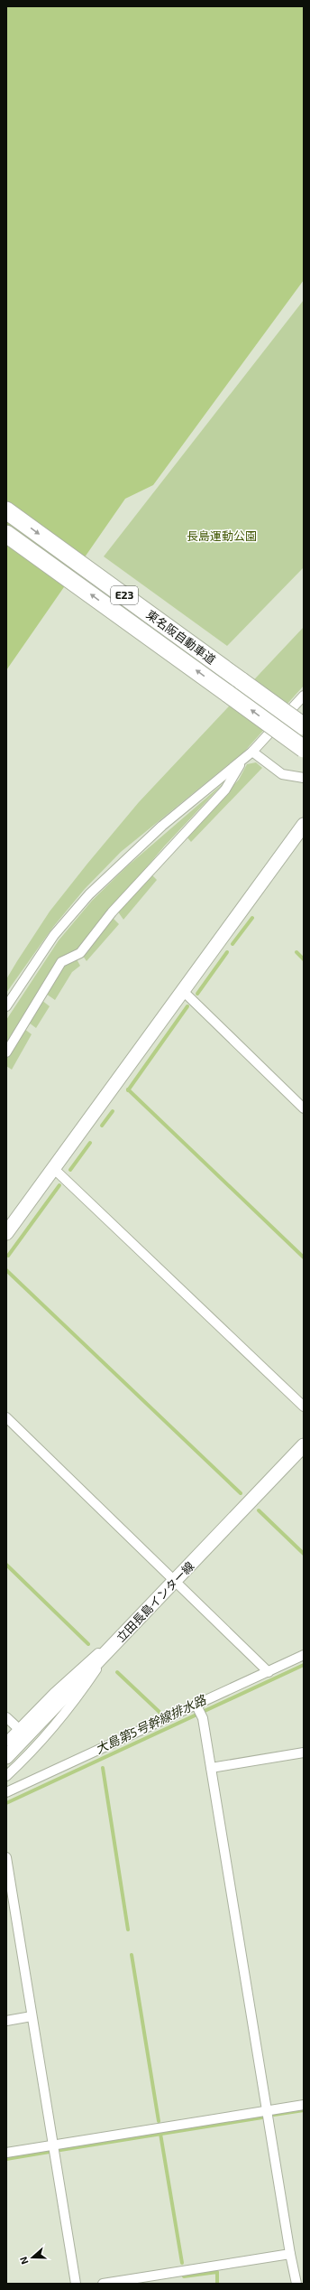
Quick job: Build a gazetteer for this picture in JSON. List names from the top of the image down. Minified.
{"streets":{"highway":["E23","東名阪自動車道"],"street":["立田長島インター線"]},"water":["大島第5号幹線排水路"],"parks":["長島運動公園"],"north":"left"}
